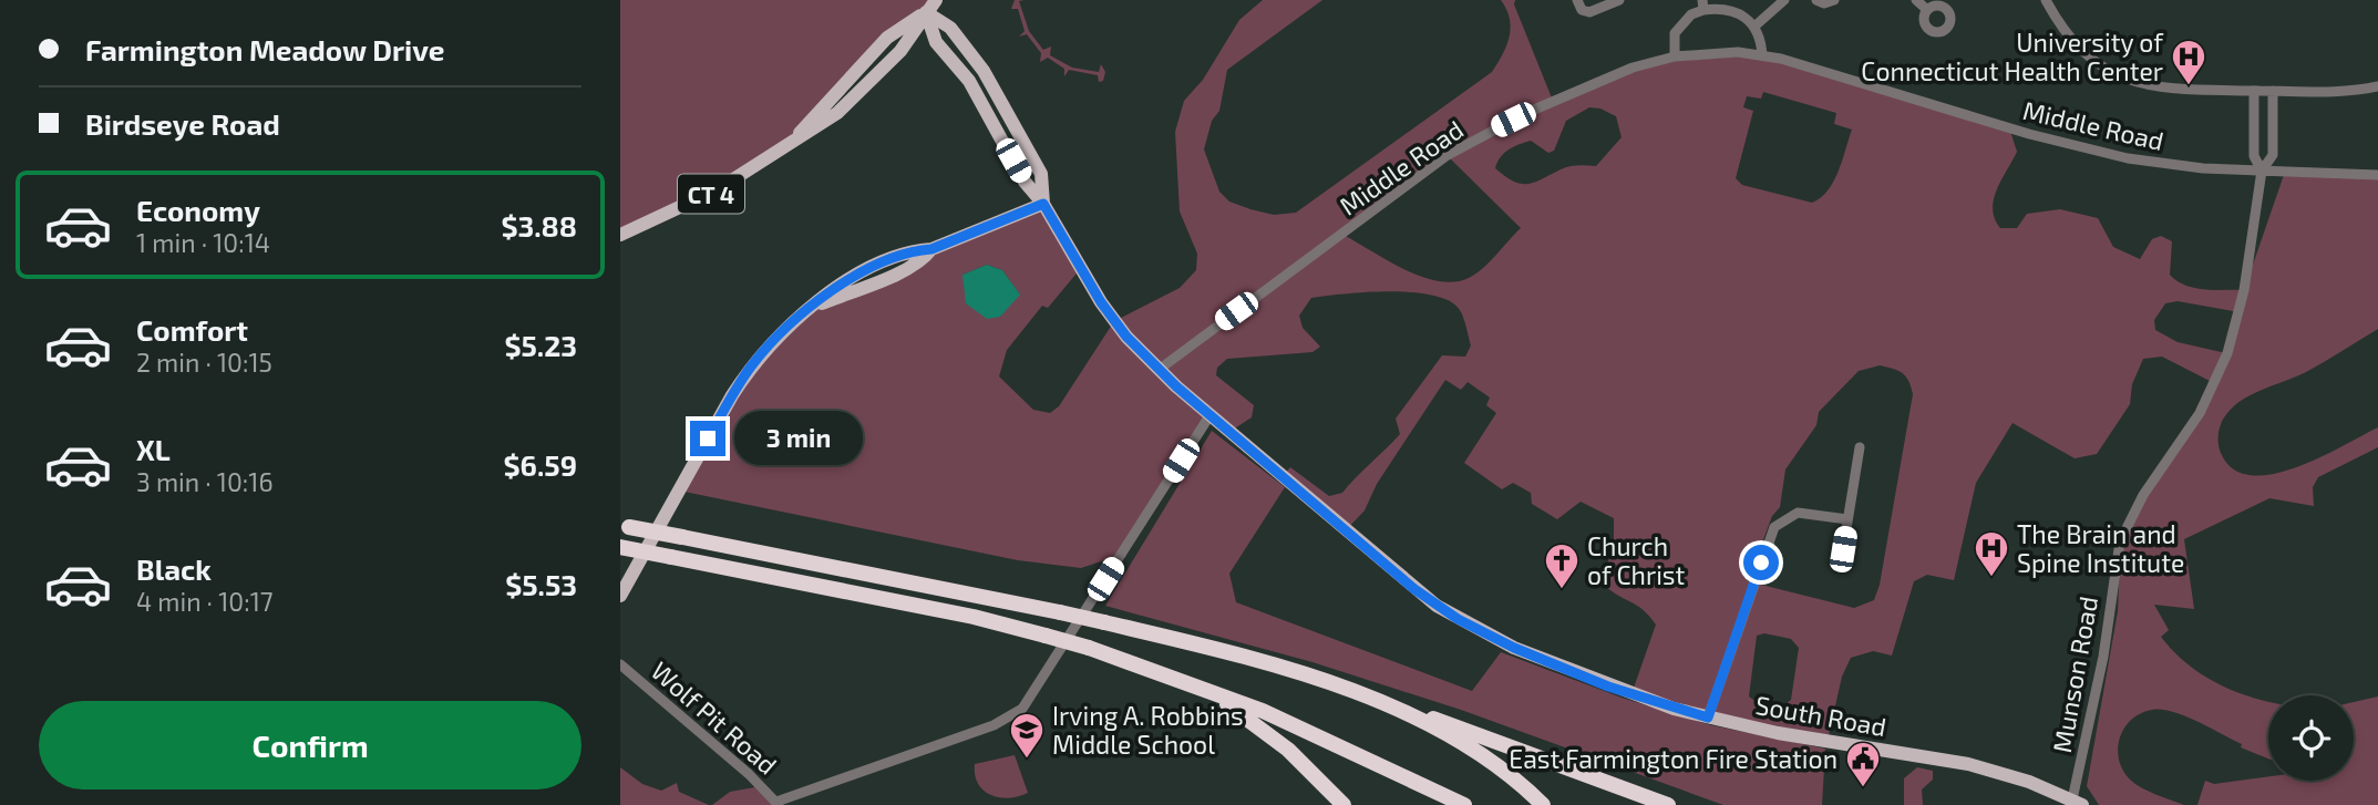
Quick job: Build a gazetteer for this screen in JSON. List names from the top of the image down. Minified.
{"streets":{"main road":["CT 4","South Road"],"street":["Middle Road","Munson Road","Wolf Pit Road"]},"crossings":[["Middle Road","Munson Road"],["Middle Road","South Road"],["CT 4","South Road"],["Munson Road","South Road"]],"places":{"hospital":["University of Connecticut Health Center","The Brain and Spine Institute"],"church":["Church of Christ"],"school or university":["Irving A. Robbins Middle School"],"public building":["East Farmington Fire Station"]},"page":{"banner":["Farmington Meadow Drive","Birdseye Road"],"list":[{"name":"Economy","note":"1 min · 10:14","value":"$3.88"},{"name":"Comfort","note":"2 min · 10:15","value":"$5.23"},{"name":"XL","note":"3 min · 10:16","value":"$6.59"},{"name":"Black","note":"4 min · 10:17","value":"$5.53"}],"bubble":"3 min","buttons":"Confirm"}}
